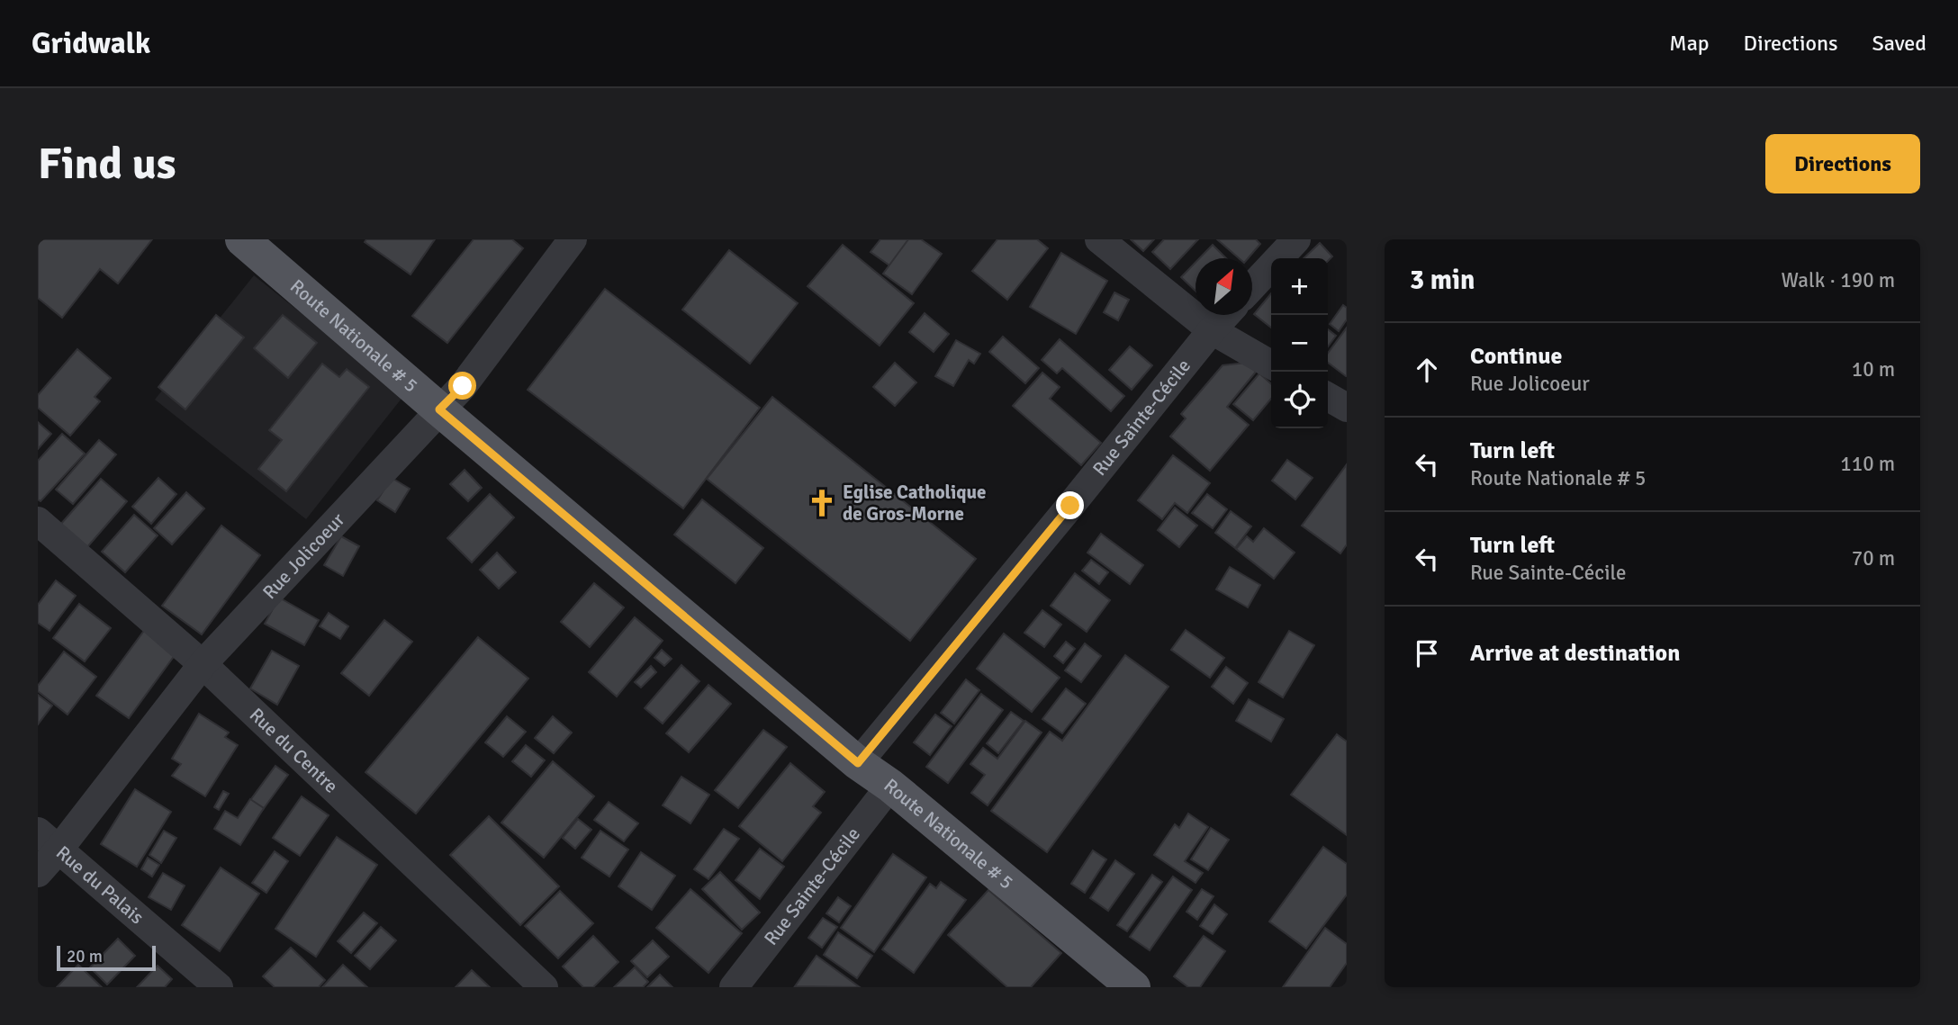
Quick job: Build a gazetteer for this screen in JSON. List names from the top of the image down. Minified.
{"streets":{"main road":["Route Nationale # 5"],"street":["Rue Sainte-Cécile","Rue Jolicoeur","Rue du Centre","Rue du Palais"]},"crossings":[["Route Nationale # 5","Rue Sainte-Cécile"],["Route Nationale # 5","Rue Jolicoeur"],["Rue Jolicoeur","Rue du Centre"],["Rue Jolicoeur","Rue du Palais"]],"places":{"church":["Eglise Catholique de Gros-Morne"]},"scale_bar":"20 m","north":"top right","page":{"header":"Gridwalk","nav":["Map","Directions","Saved"],"buttons":"Directions","title":"Find us","heading":["3 min","Walk · 190 m"],"map_buttons":["+","−"],"list":[["Continue","Rue Jolicoeur","10 m"],["Turn left","Route Nationale # 5","110 m"],["Turn left","Rue Sainte-Cécile","70 m"],"Arrive at destination"],"scale":"20 m"}}
